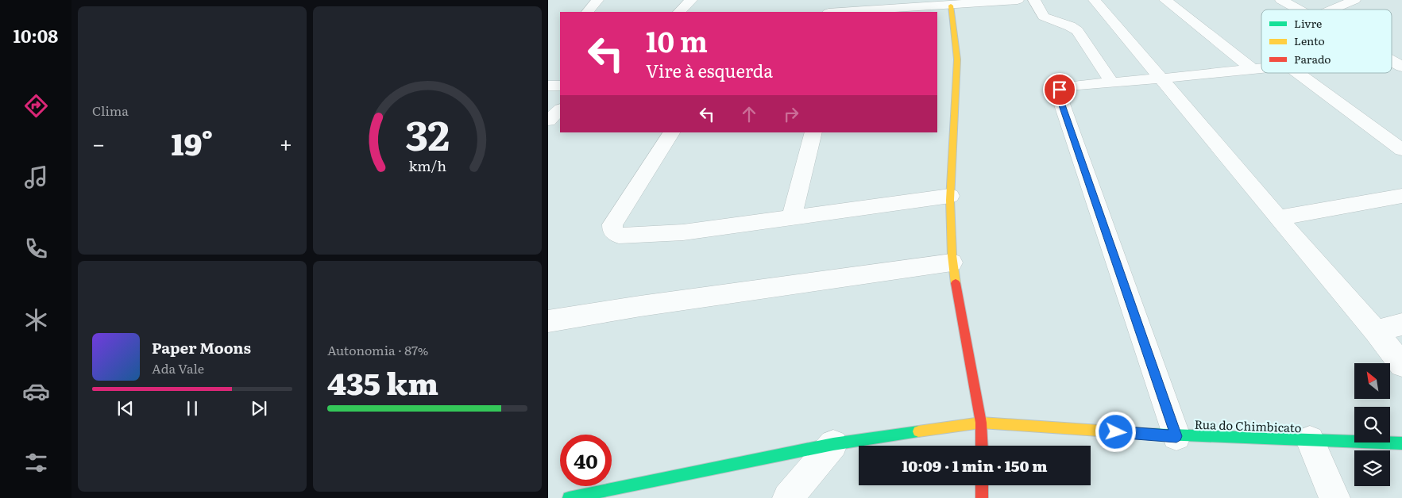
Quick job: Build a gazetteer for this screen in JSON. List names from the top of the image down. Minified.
{"streets":{"street":["Rua do Chimbicato"]},"legend":["Livre","Lento","Parado"],"north":"top left","page":{"tabs":"10:08","tile":["Clima",["Autonomia · 87%","435 km"]],"turn":["10 m","Vire à esquerda"],"heat":["−","19°","+"],"song":["Paper Moons","Ada Vale"],"limit":"40","trip":"10:09 · 1 min · 150 m","gauge":["32","km/h"]}}
